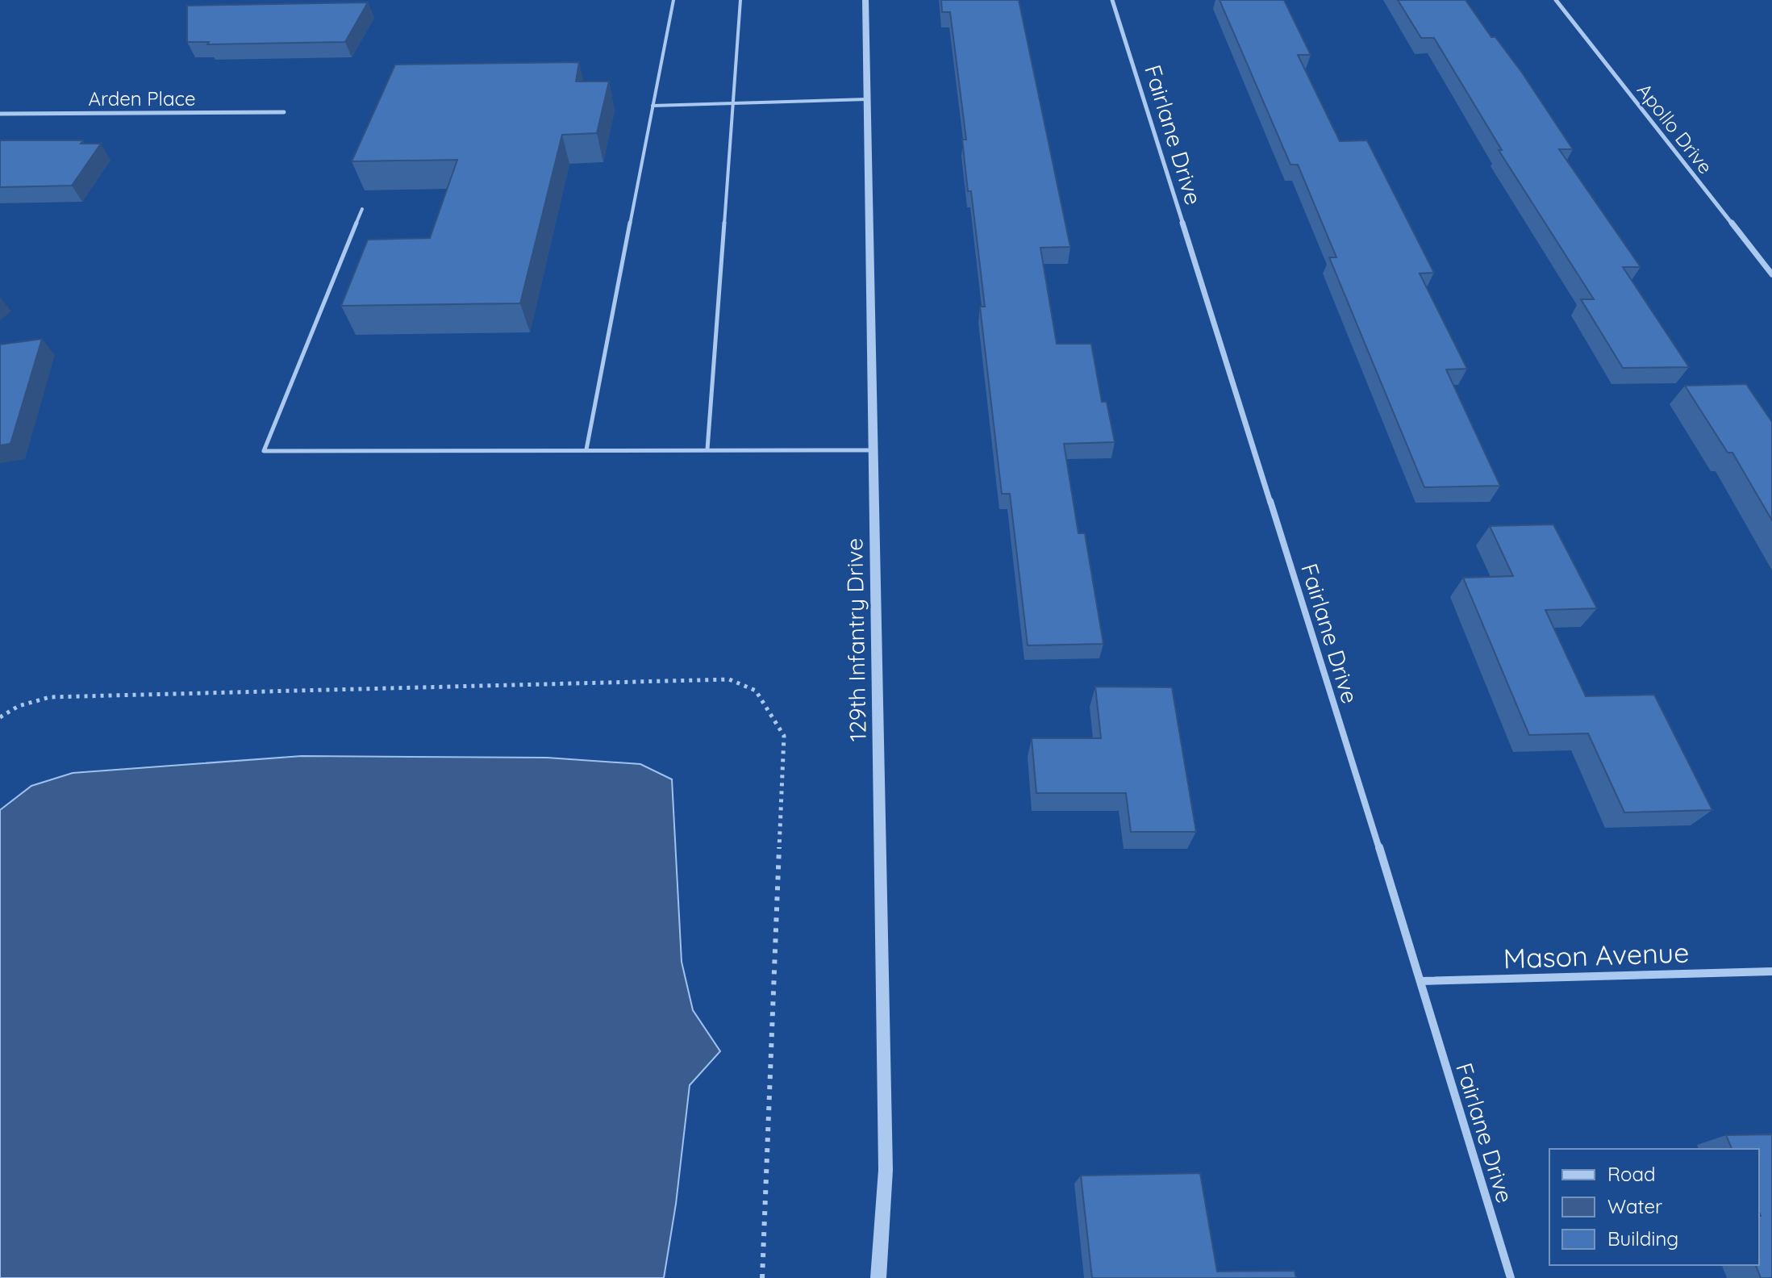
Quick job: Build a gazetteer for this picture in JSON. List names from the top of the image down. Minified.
{"streets":{"street":["Arden Place","Apollo Drive","Fairlane Drive","129th Infantry Drive","Mason Avenue"]},"crossings":[["Fairlane Drive","Mason Avenue"]],"legend":["Road","Water","Building"]}
